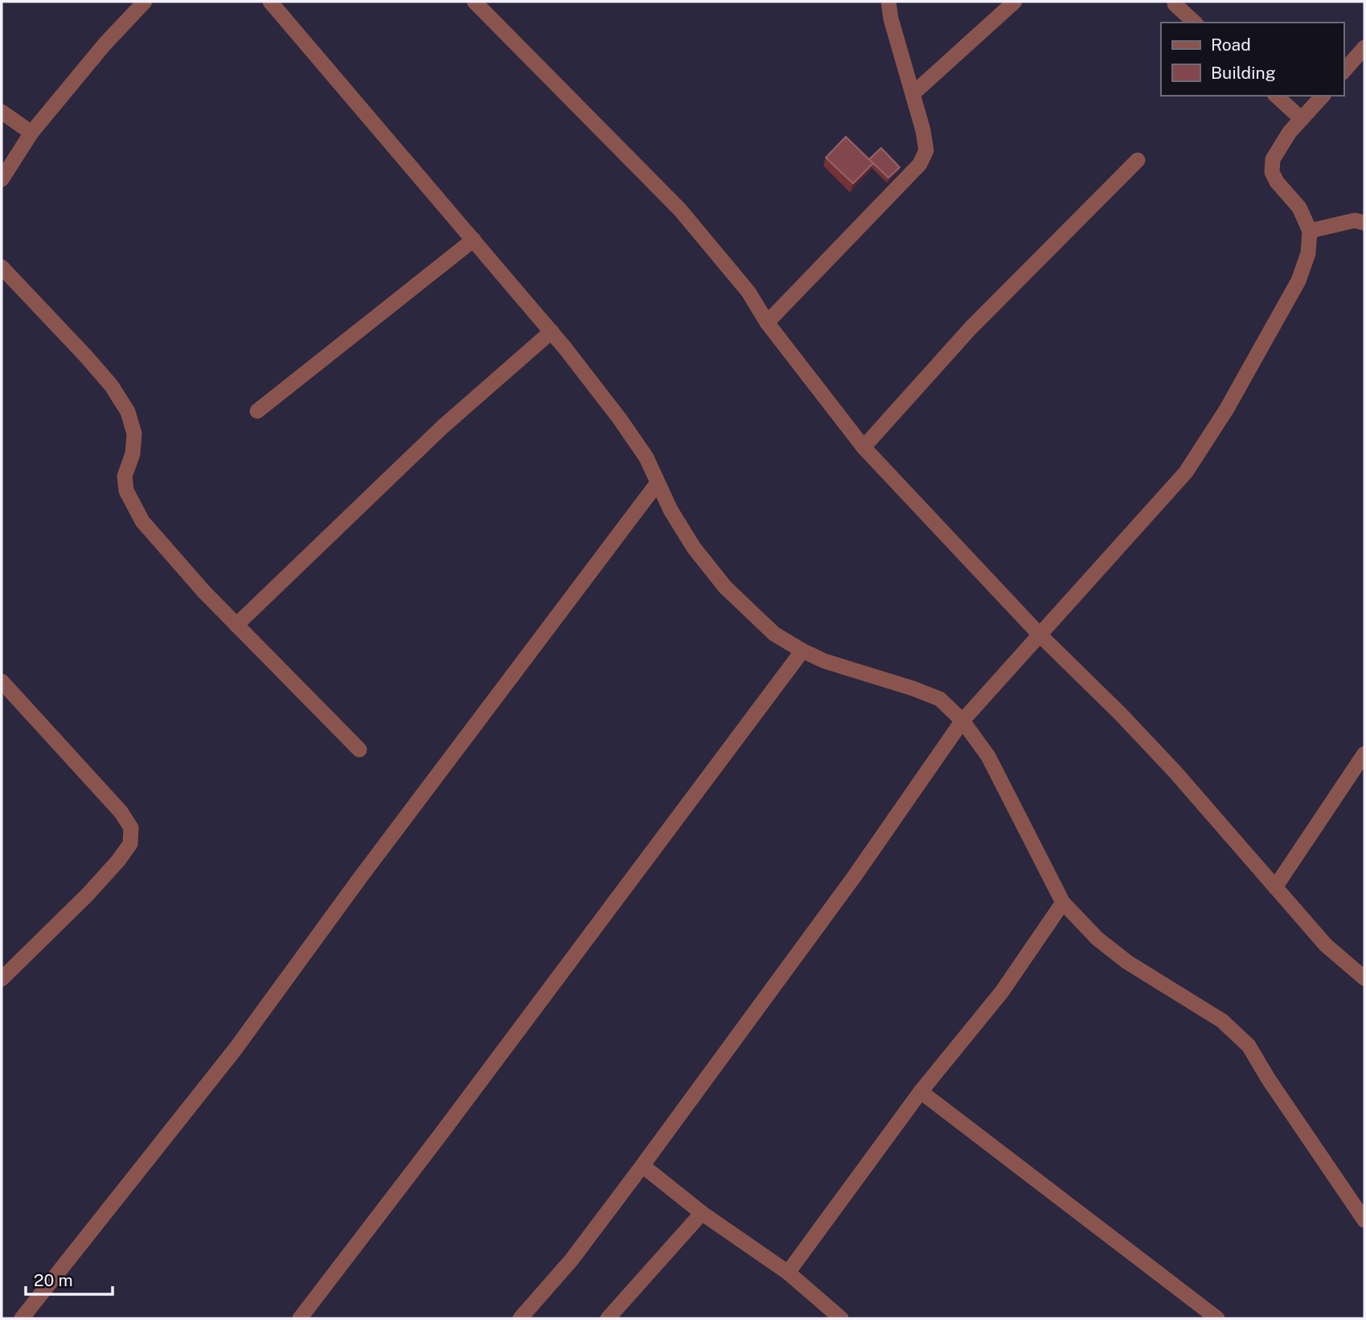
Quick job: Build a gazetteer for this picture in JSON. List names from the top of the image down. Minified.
{"legend":["Road","Building"],"scale_bar":"20 m"}
